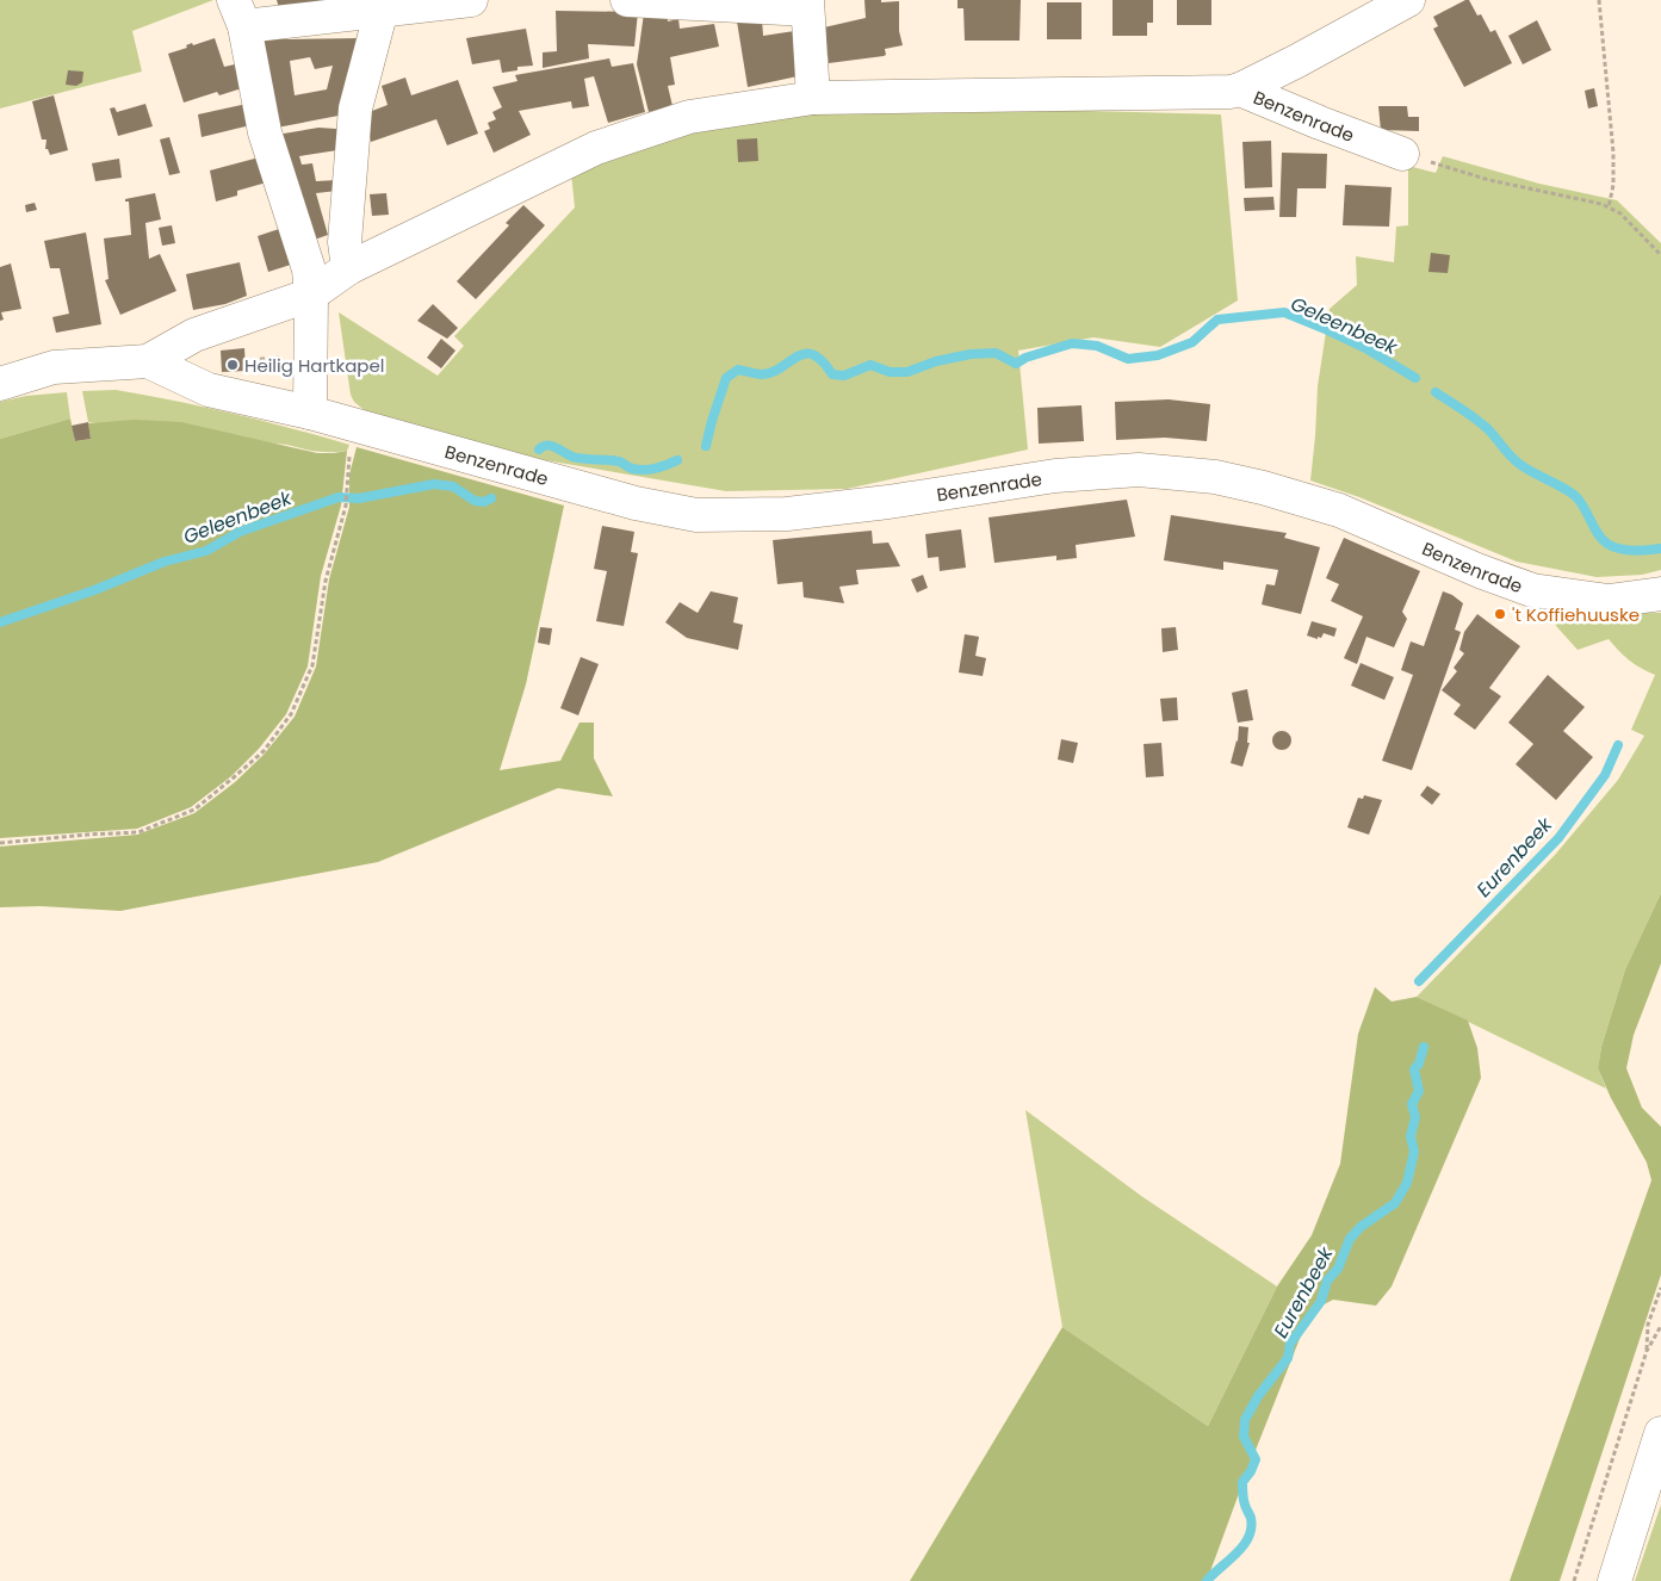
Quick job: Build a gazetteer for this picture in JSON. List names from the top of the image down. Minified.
{"streets":{"street":["Benzenrade"]},"water":["Geleenbeek","Eurenbeek"],"places":["Heilig Hartkapel","'t Koffiehuuske"]}
